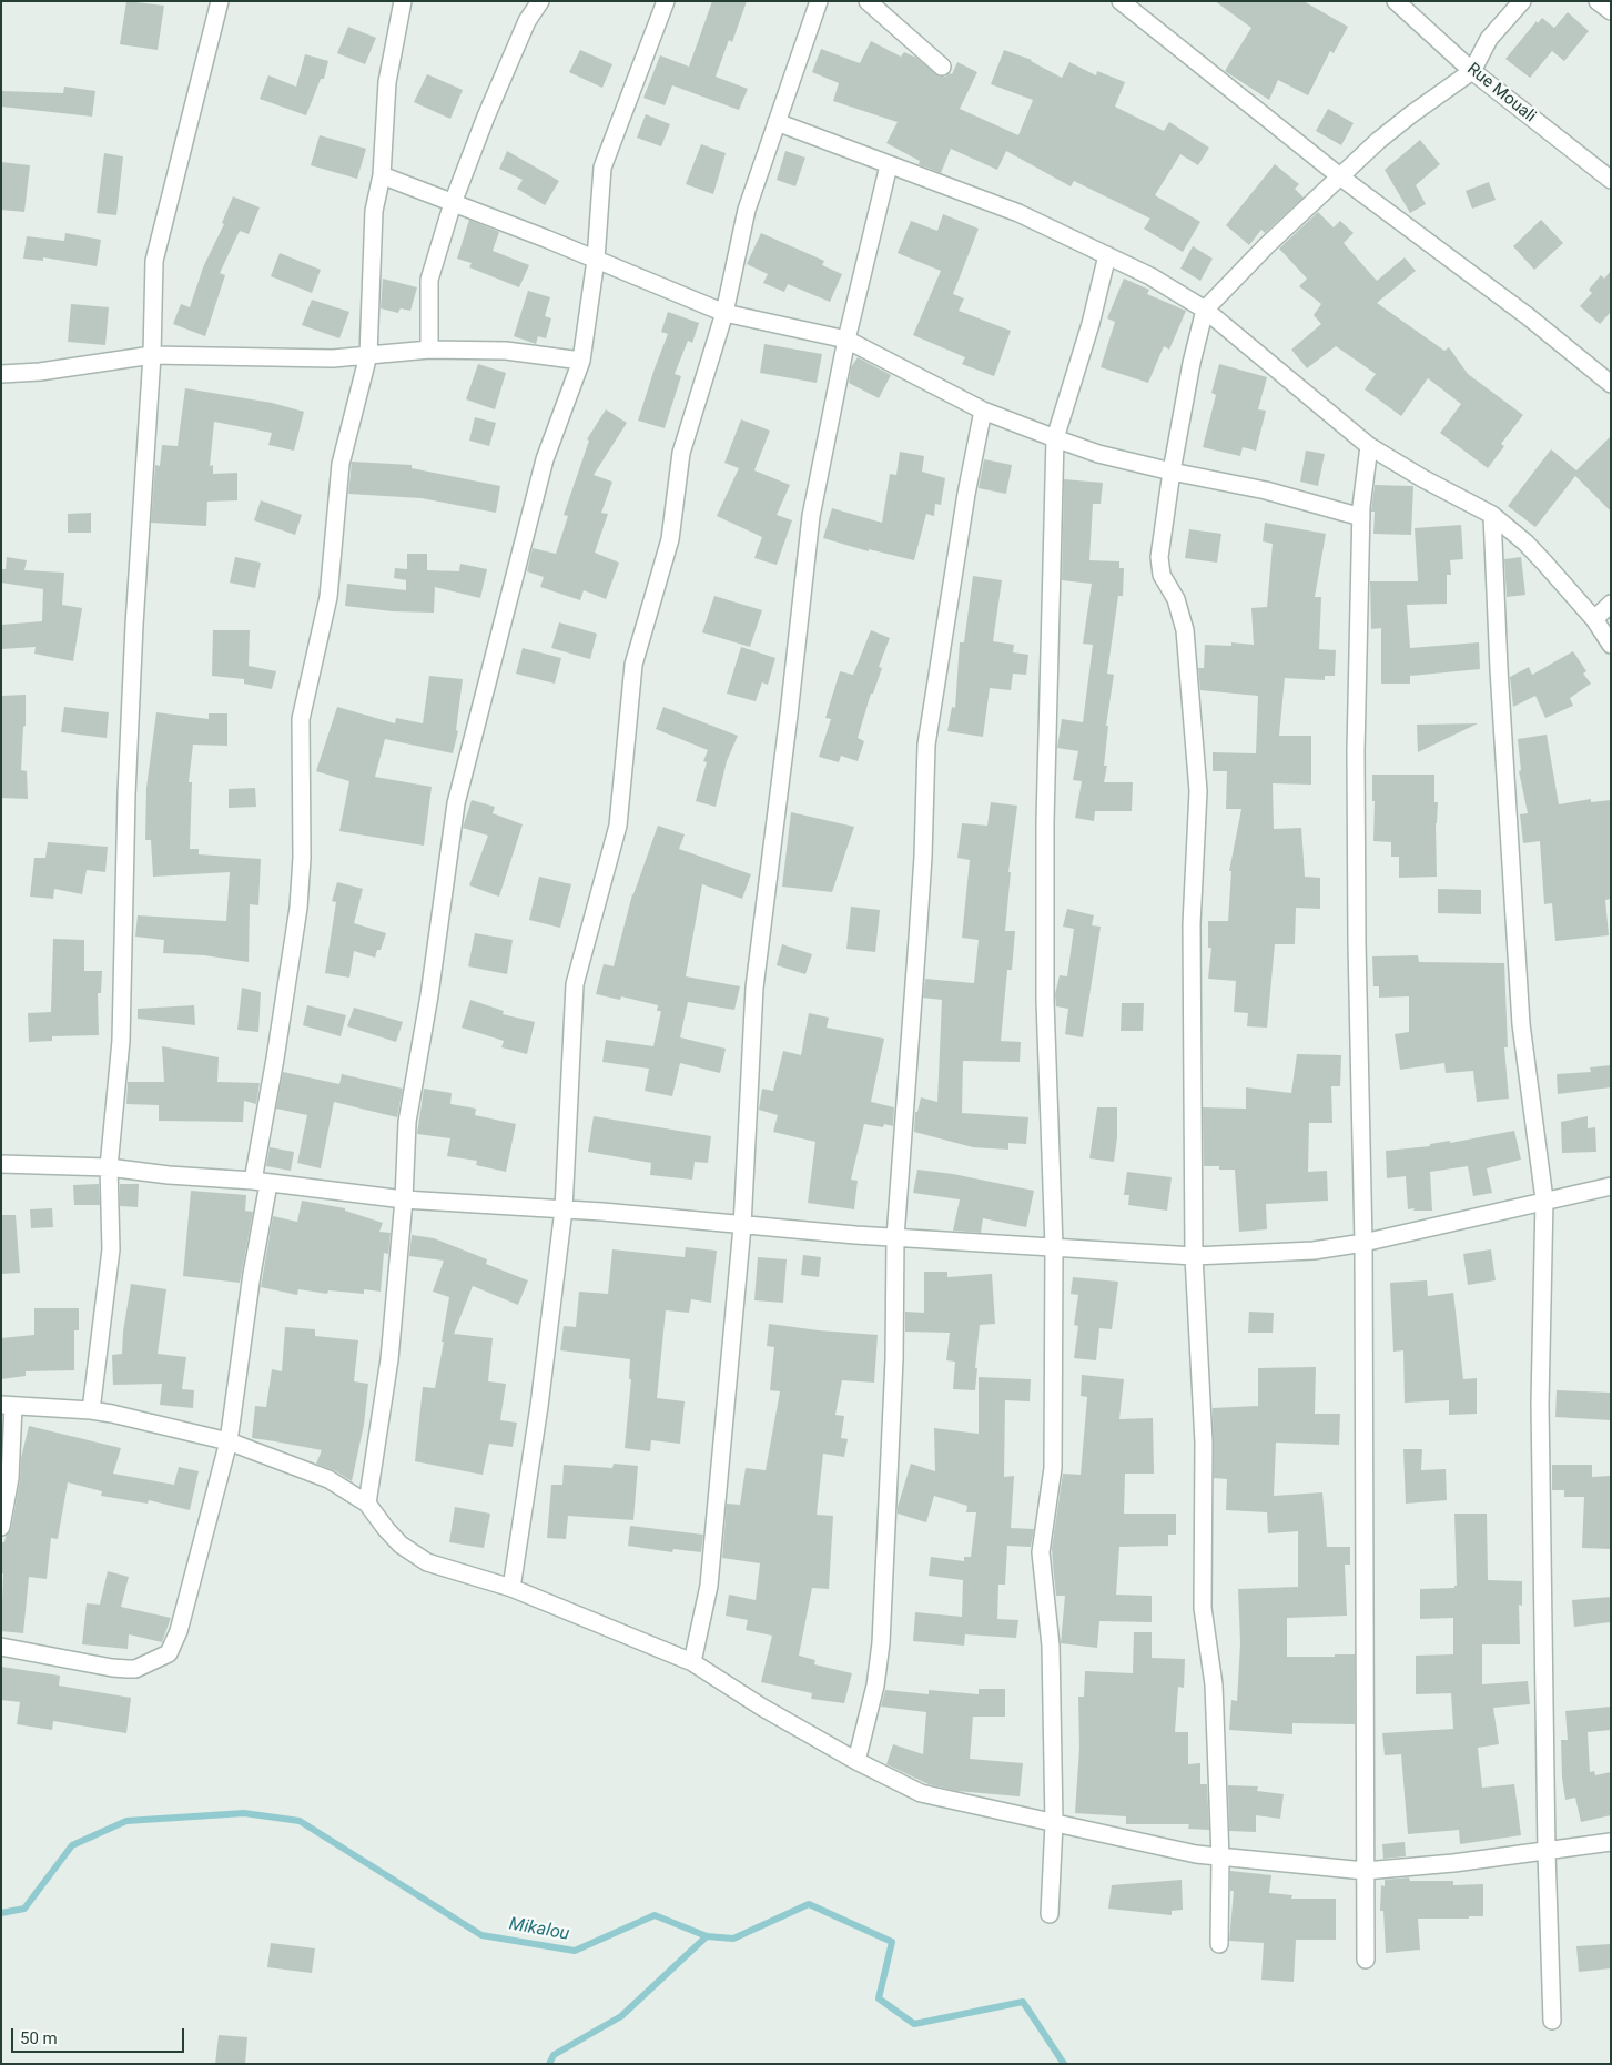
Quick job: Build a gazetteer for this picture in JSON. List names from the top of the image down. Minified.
{"streets":{"street":["Rue Mouali"]},"water":["Mikalou"],"scale_bar":"50 m"}
